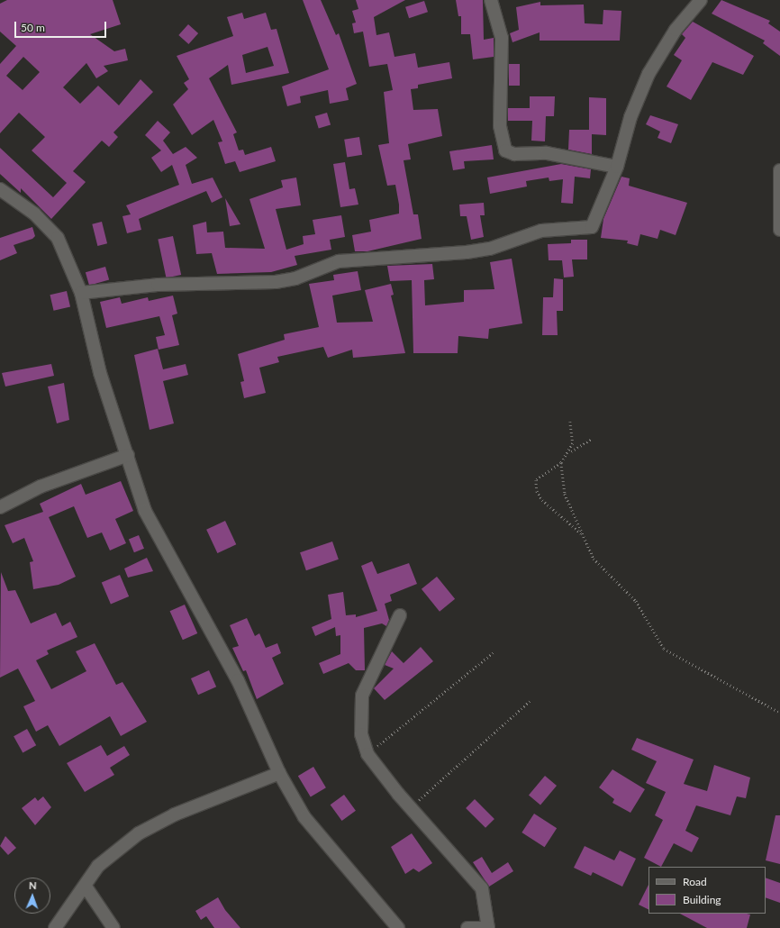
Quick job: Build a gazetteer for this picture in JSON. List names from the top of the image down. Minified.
{"legend":["Road","Building"],"scale_bar":"50 m","north":"top"}
